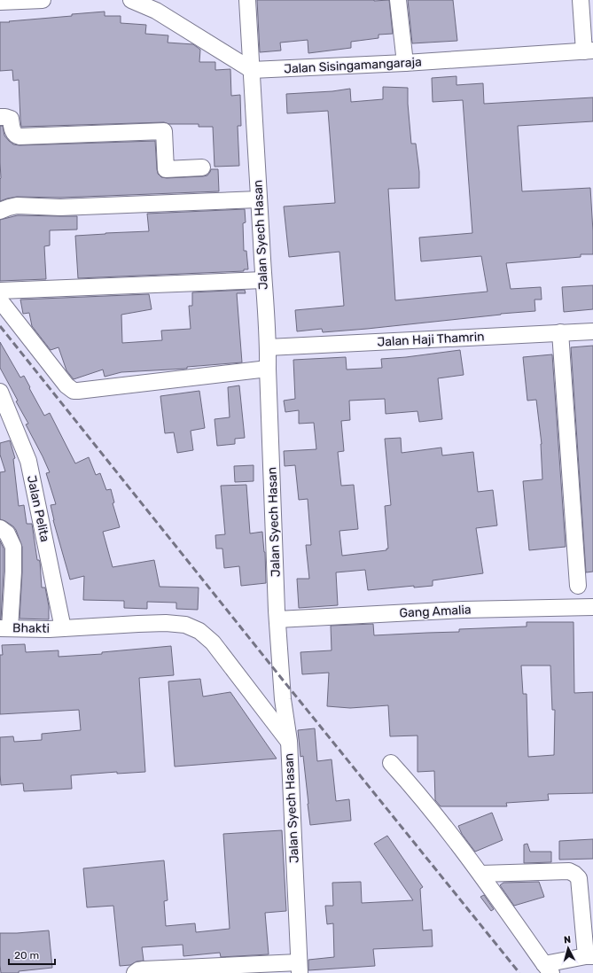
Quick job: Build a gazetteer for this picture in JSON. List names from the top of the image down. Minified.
{"streets":{"street":["Jalan Sisingamangaraja","Jalan Syech Hasan","Jalan Haji Thamrin","Jalan Pelita","Gang Amalia","Bhakti"]},"crossings":[["Jalan Sisingamangaraja","Jalan Syech Hasan"],["Jalan Syech Hasan","Jalan Haji Thamrin"],["Jalan Syech Hasan","Gang Amalia"],["Jalan Syech Hasan","Bhakti"],["Jalan Pelita","Bhakti"]],"scale_bar":"20 m","north":"top"}
